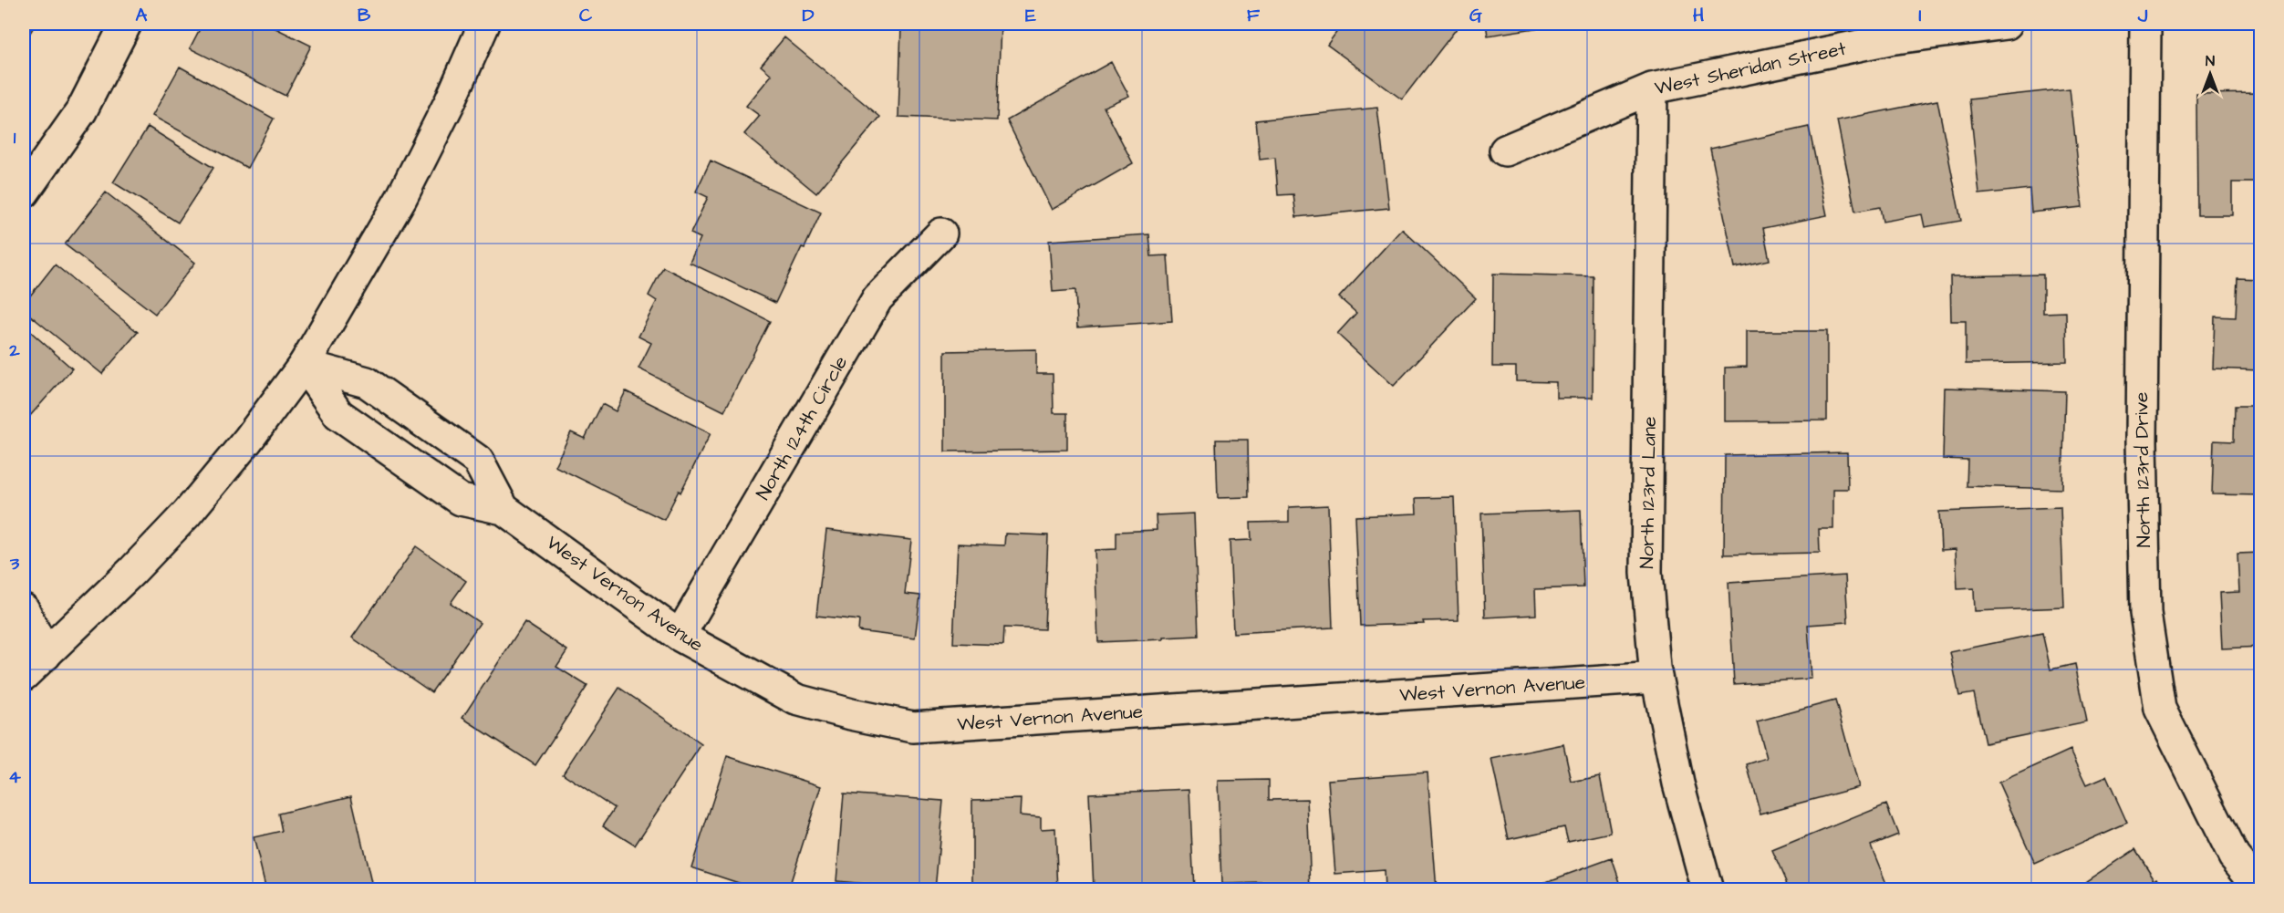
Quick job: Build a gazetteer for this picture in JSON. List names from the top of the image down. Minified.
{"streets":{"street":["West Sheridan Street","North 124th Circle","North 123rd Drive","North 123rd Lane","West Vernon Avenue"]},"crossings":[["West Sheridan Street","North 123rd Lane"],["North 124th Circle","West Vernon Avenue"],["North 123rd Lane","West Vernon Avenue"]],"north":"top","grid":{"columns":["A","B","C","D","E","F","G","H","I","J"],"rows":["1","2","3","4"]}}
